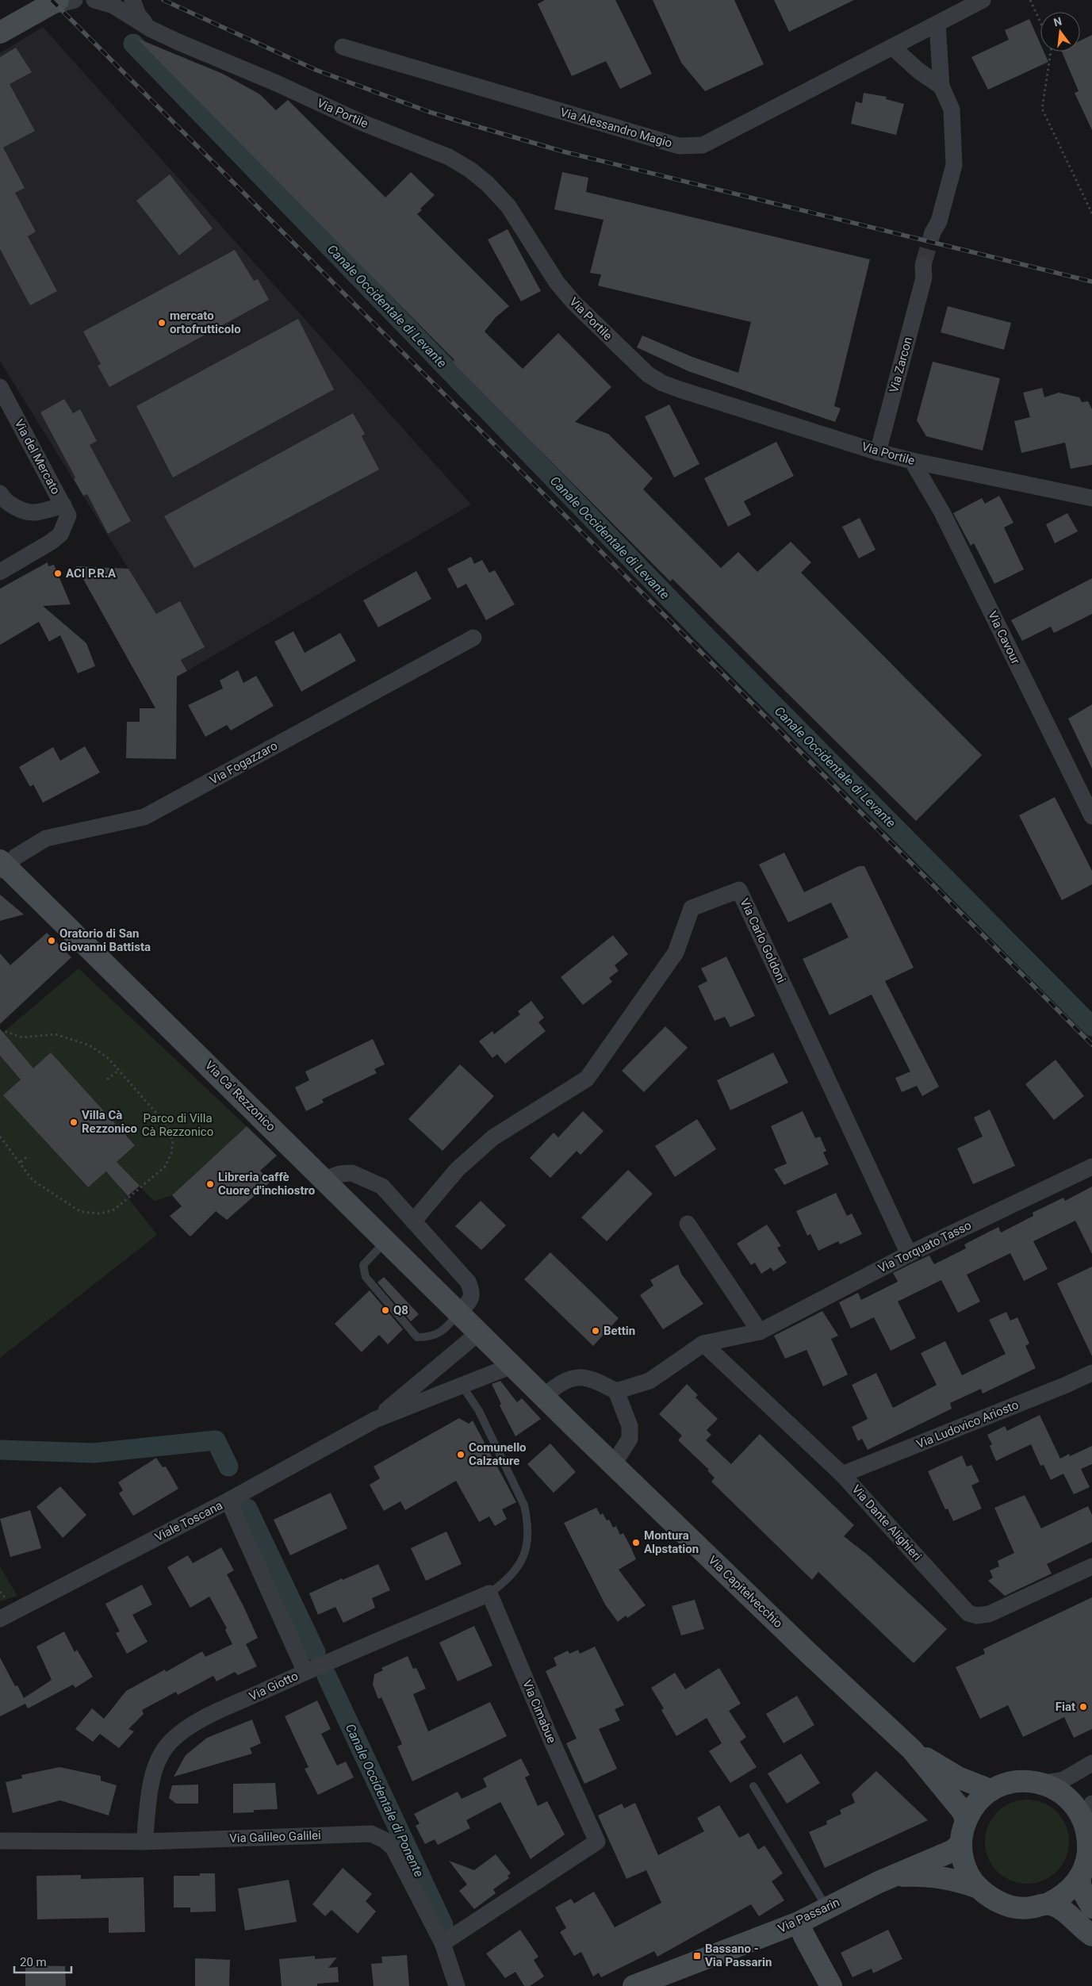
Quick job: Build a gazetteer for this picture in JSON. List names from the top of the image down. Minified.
{"streets":{"main road":["Via Ca' Rezzonico","Via Capitelvecchio","Via Passarin"],"street":["Via Portile","Via Alessandro Magio","Via Zarcon","Via del Mercato","Via Cavour","Via Fogazzaro","Via Carlo Goldoni","Via Torquato Tasso","Via Ludovico Ariosto","Viale Toscana","Via Dante Alighieri","Via Giotto","Via Cimabue","Via Galileo Galilei"]},"crossings":[["Via Portile","Via Zarcon"],["Via Portile","Via Cavour"],["Via Fogazzaro","Via Ca' Rezzonico"],["Via Carlo Goldoni","Via Torquato Tasso"],["Via Ca' Rezzonico","Viale Toscana"],["Via Ca' Rezzonico","Via Capitelvecchio"],["Via Torquato Tasso","Via Dante Alighieri"],["Via Ludovico Ariosto","Via Dante Alighieri"],["Viale Toscana","Via Capitelvecchio"],["Viale Toscana","Via Giotto"],["Via Capitelvecchio","Via Passarin"],["Via Giotto","Via Galileo Galilei"],["Via Cimabue","Via Galileo Galilei"]],"water":["Canale Occidentale di Levante","Canale Occidentale di Ponente"],"parks":["Parco di Villa Cà Rezzonico"],"places":{"other":["mercato ortofrutticolo","ACI P.R.A","Oratorio di San Giovanni Battista","Villa Cà Rezzonico","Libreria caffè Cuore d'inchiostro","Q8","Bettin","Comunello Calzature","Montura Alpstation","Fiat"],"transit":["Bassano - Via Passarin"]},"scale_bar":"20 m","north":"top"}
